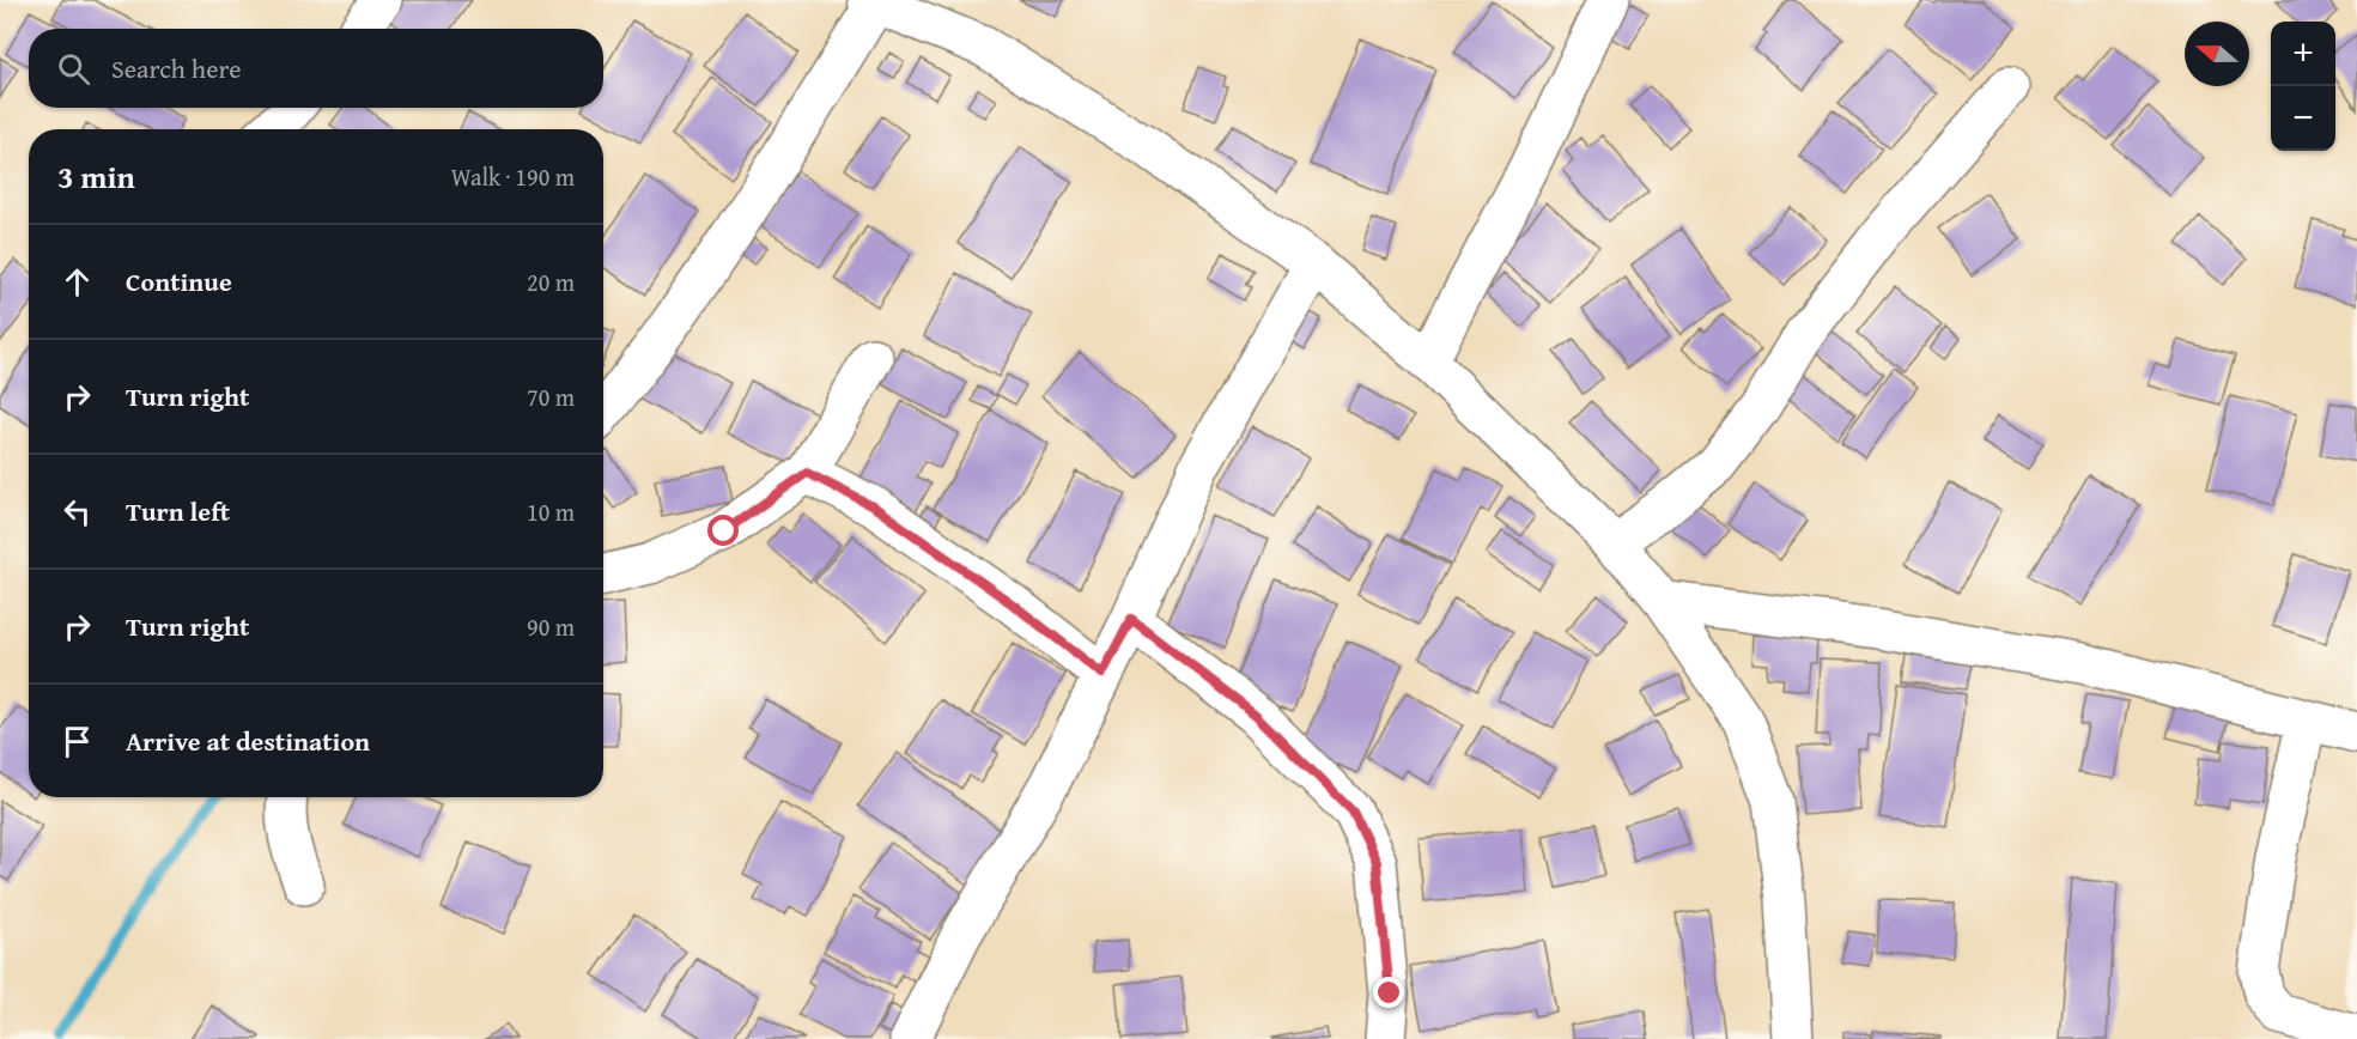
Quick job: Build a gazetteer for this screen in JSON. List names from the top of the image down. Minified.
{"north":"left","page":{"map_buttons":["+","−"],"search":"Search here","heading":["3 min","Walk · 190 m"],"list":[["Continue","20 m"],["Turn right","70 m"],["Turn left","10 m"],["Turn right","90 m"],"Arrive at destination"]}}
